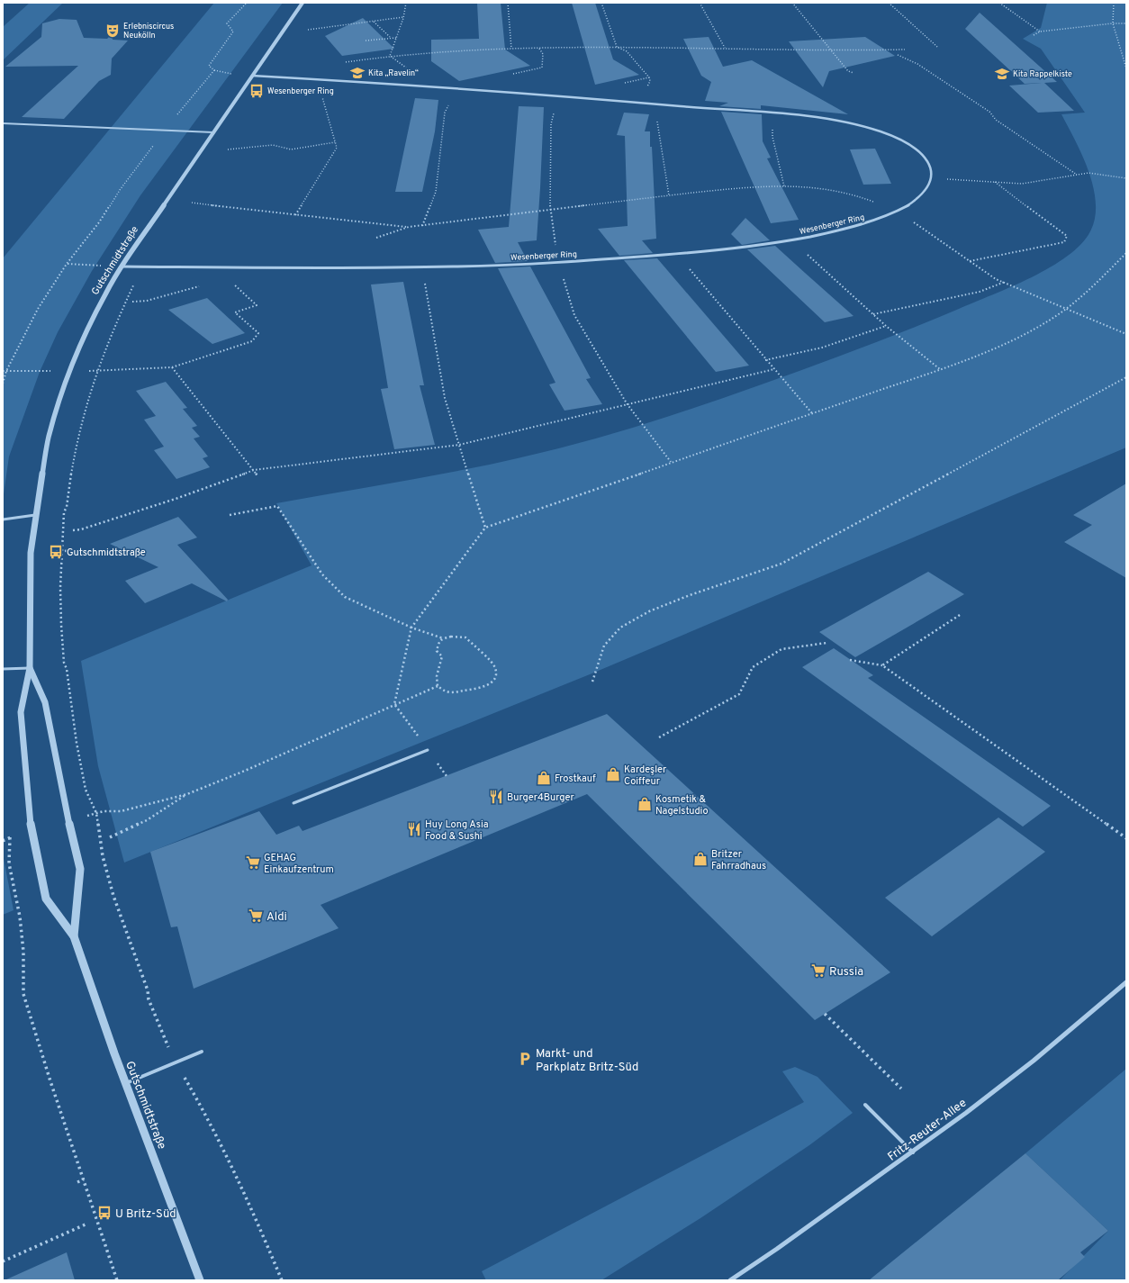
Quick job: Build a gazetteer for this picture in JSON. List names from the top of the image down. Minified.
{"streets":{"street":["Wesenberger Ring","Gutschmidtstraße","Fritz-Reuter-Allee"]},"crossings":[["Wesenberger Ring","Gutschmidtstraße"]],"places":{"theatre":["Erlebniscircus Neukölln"],"school or university":["Kita „Ravelin“","Kita Rappelkiste"],"bus stop":["Wesenberger Ring","Gutschmidtstraße","U Britz-Süd"],"shop":["Kardeşler Coiffeur","Frostkauf","Kosmetik & Nagelstudio","Britzer Fahrradhaus"],"restaurant":["Burger4Burger","Huy Long Asia Food & Sushi"],"supermarket":["GEHAG Einkaufzentrum","Aldi","Russia"],"parking":["Markt- und Parkplatz Britz-Süd"]}}
